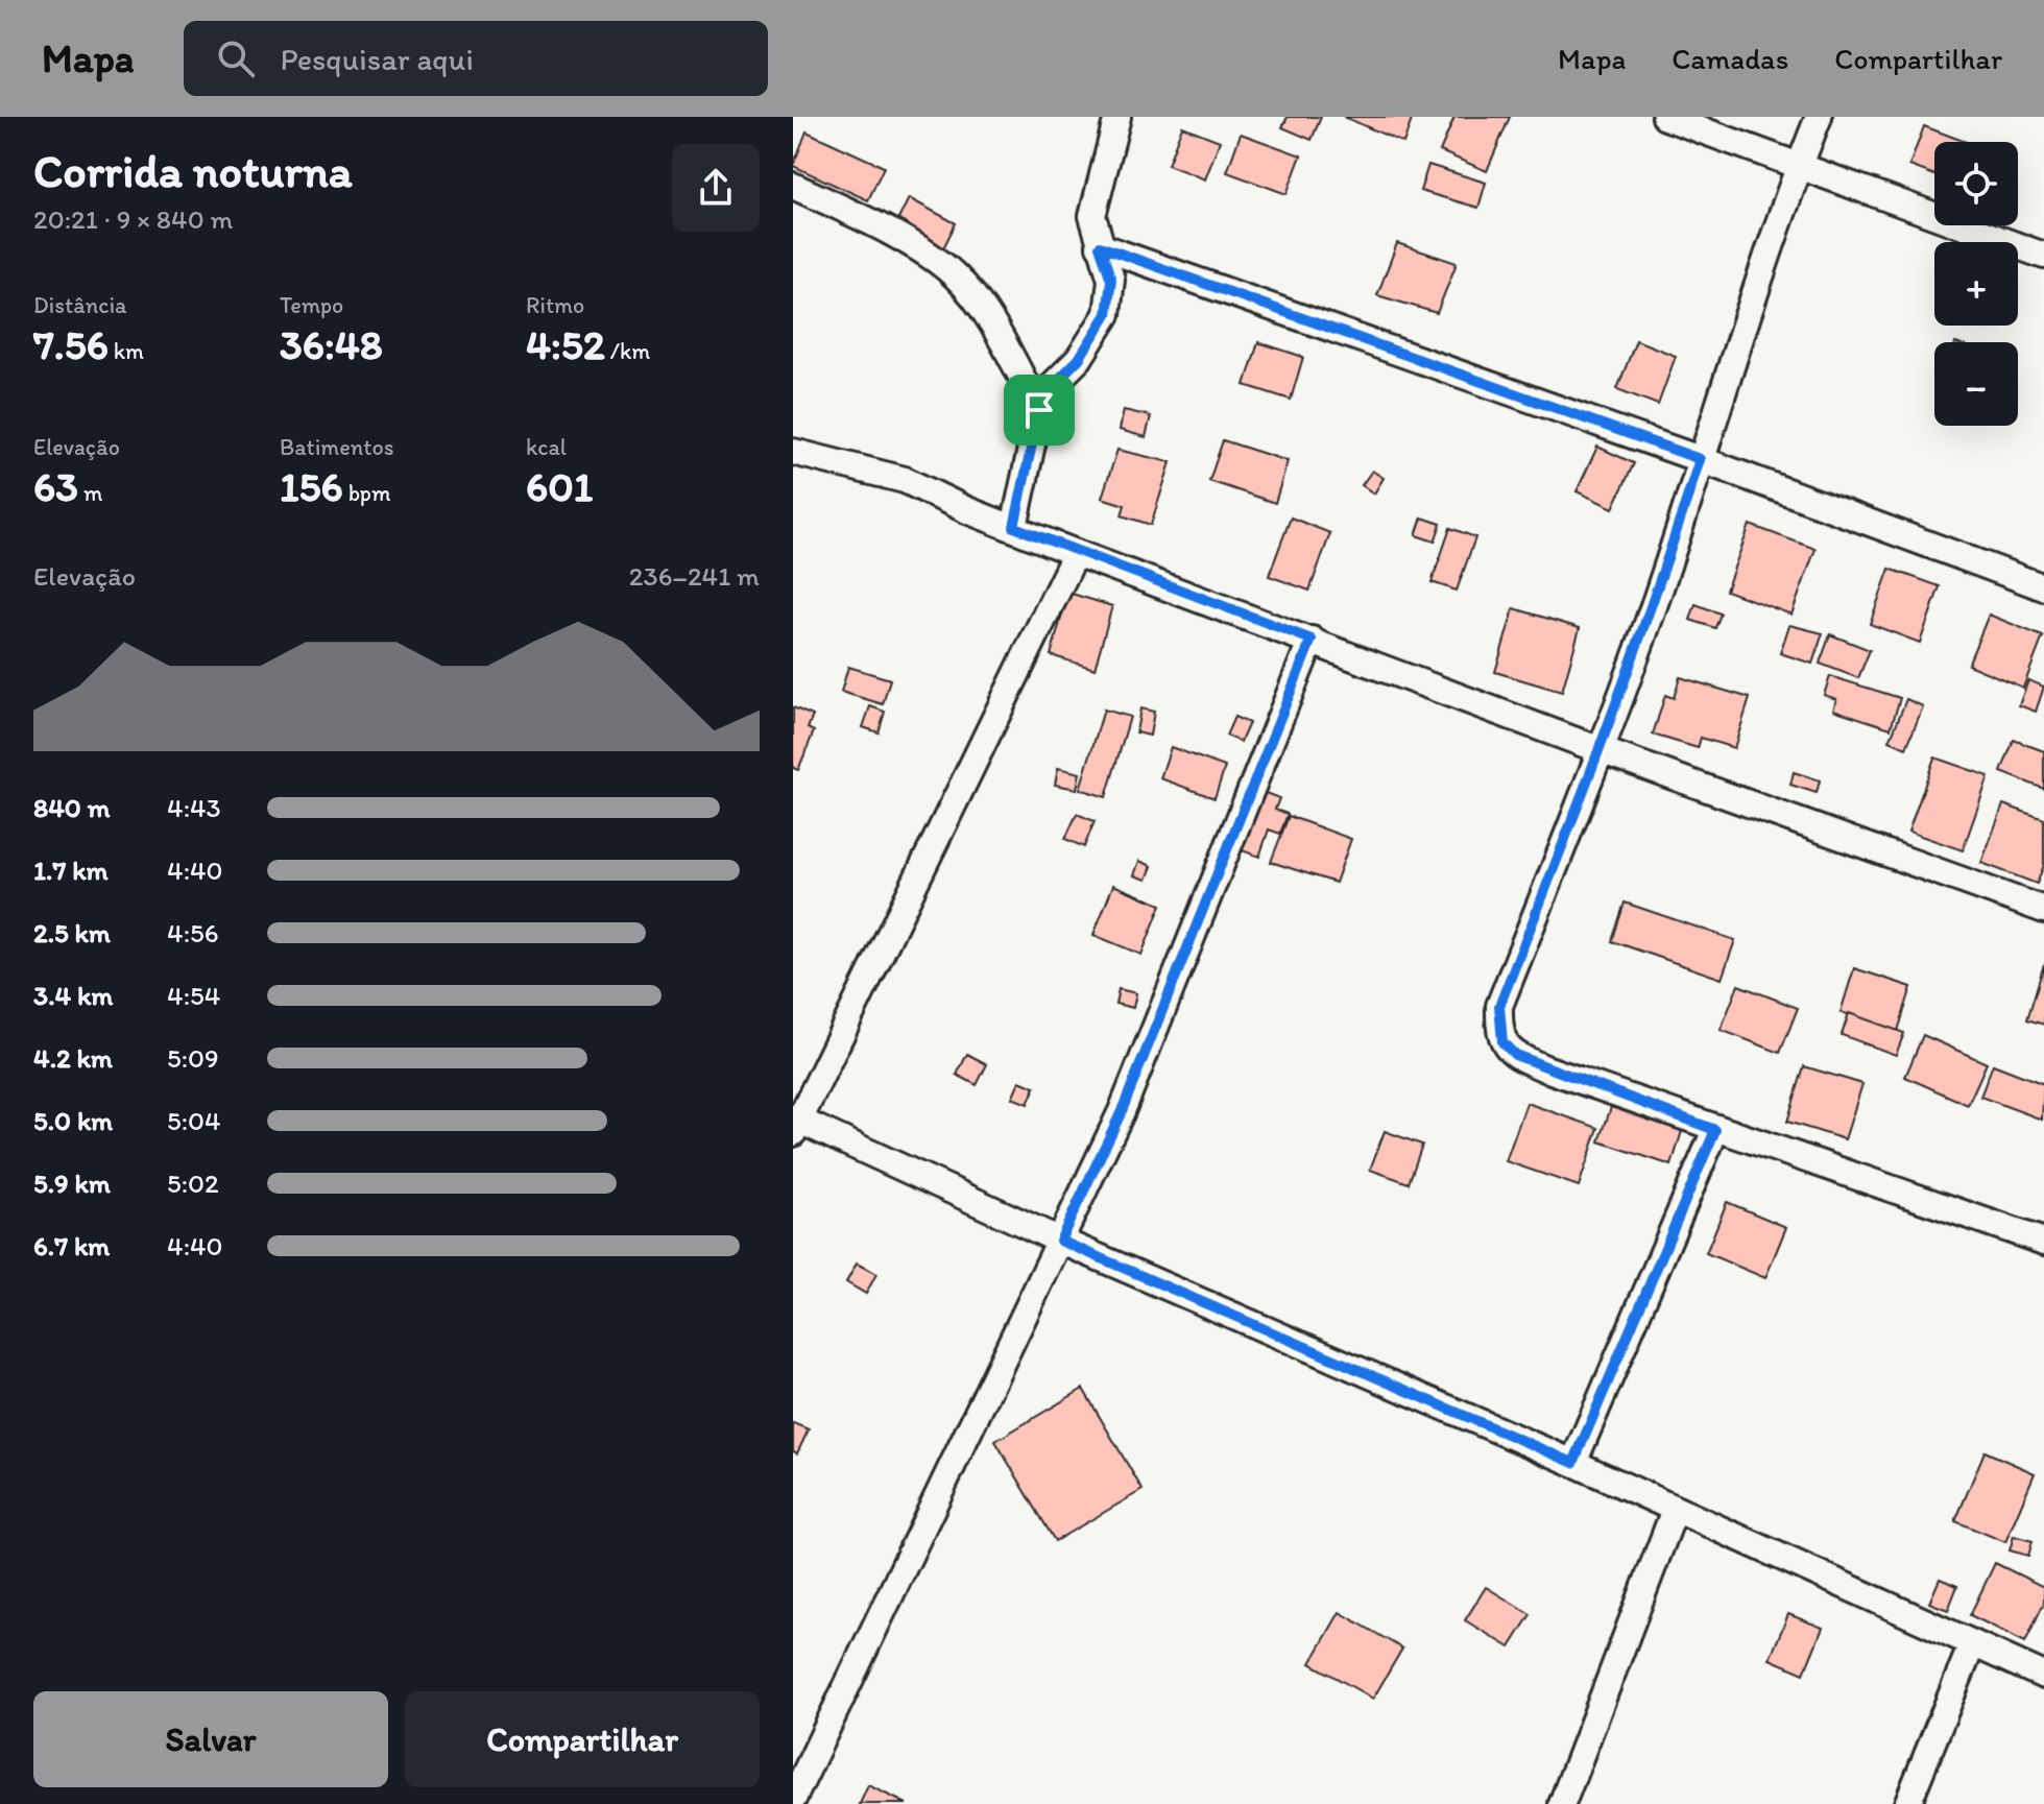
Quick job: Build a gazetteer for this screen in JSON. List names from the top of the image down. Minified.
{"page":{"header":"Mapa","search":"Pesquisar aqui","nav":["Mapa","Camadas","Compartilhar"],"heading":["Corrida noturna","20:21 · 9 × 840 m"],"map_buttons":["+","−"],"stats":[["Distância","7.56 km"],["Tempo","36:48"],["Ritmo","4:52 /km"],["Elevação","63 m"],["Batimentos","156 bpm"],["kcal","601"]],"chart":["Elevação","236–241 m"],"list":[{"name":"840 m","note":"4:43"},{"name":"1.7 km","note":"4:40"},{"name":"2.5 km","note":"4:56"},{"name":"3.4 km","note":"4:54"},{"name":"4.2 km","note":"5:09"},{"name":"5.0 km","note":"5:04"},{"name":"5.9 km","note":"5:02"},{"name":"6.7 km","note":"4:40"}],"buttons":["Salvar","Compartilhar"]}}
